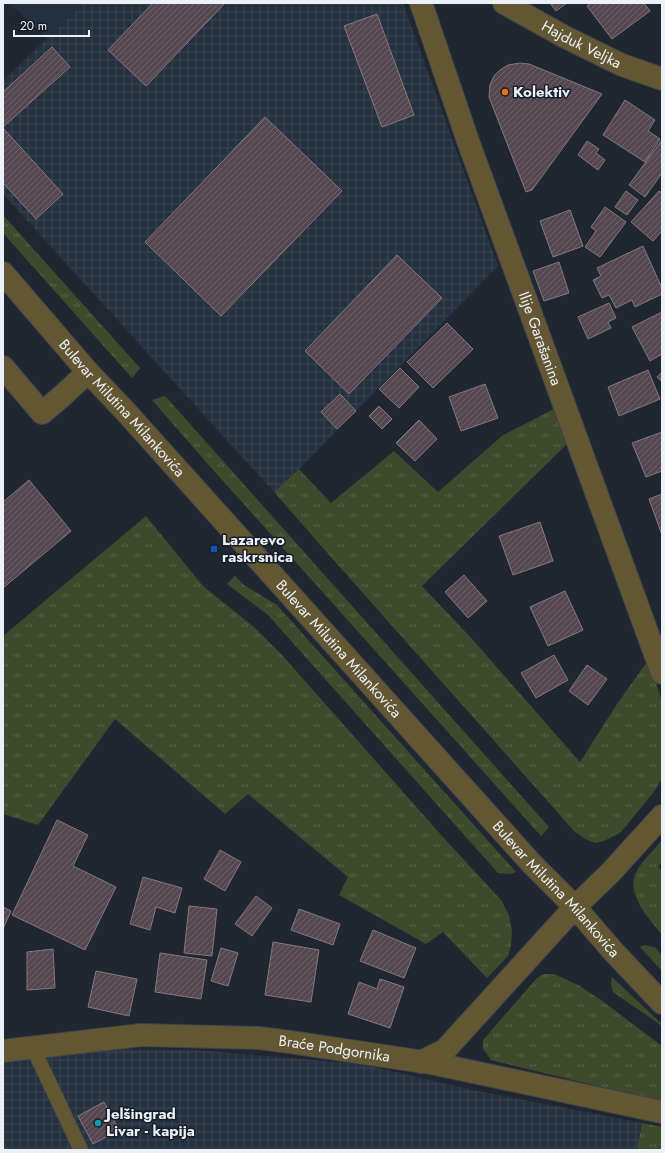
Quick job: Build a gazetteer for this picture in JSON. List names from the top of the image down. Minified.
{"streets":{"street":["Hajduk Veljka","Ilije Garašanina","Bulevar Milutina Milankovića","Braće Podgornika"]},"places":{"other":["Kolektiv","Jelšingrad Livar - kapija"],"transit":["Lazarevo raskrsnica"]},"scale_bar":"20 m"}
